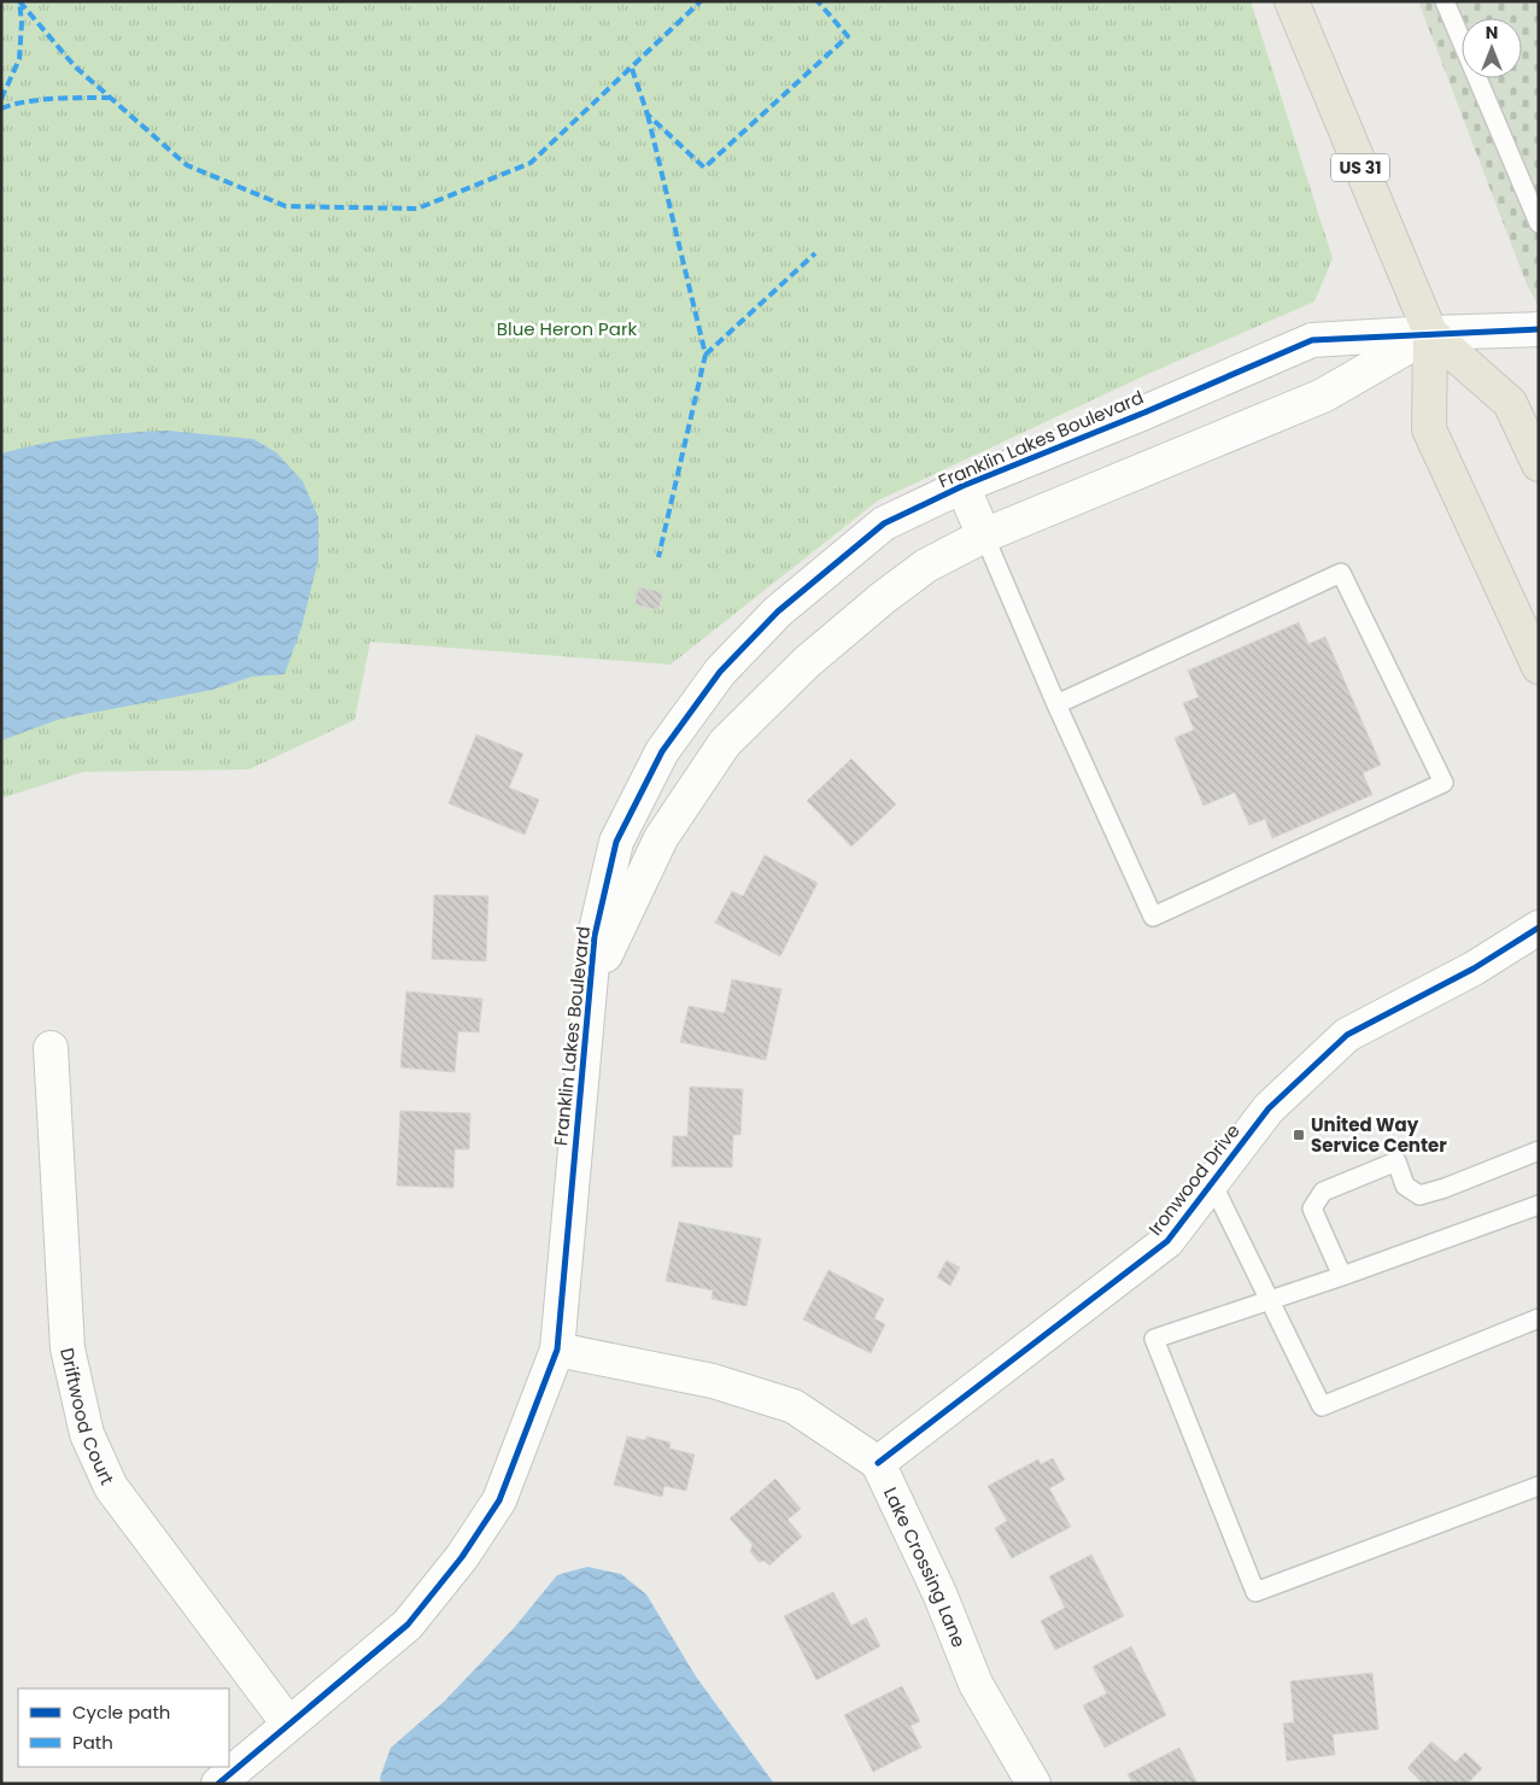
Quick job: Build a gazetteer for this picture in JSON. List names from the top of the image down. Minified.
{"streets":{"main road":["US 31"],"street":["Franklin Lakes Boulevard","Ironwood Drive","Driftwood Court","Lake Crossing Lane"]},"crossings":[["US 31","Franklin Lakes Boulevard"],["Franklin Lakes Boulevard","Driftwood Court"],["Ironwood Drive","Lake Crossing Lane"]],"parks":["Blue Heron Park"],"places":{"transit":["United Way Service Center"]},"legend":["Cycle path","Path"],"north":"top"}
